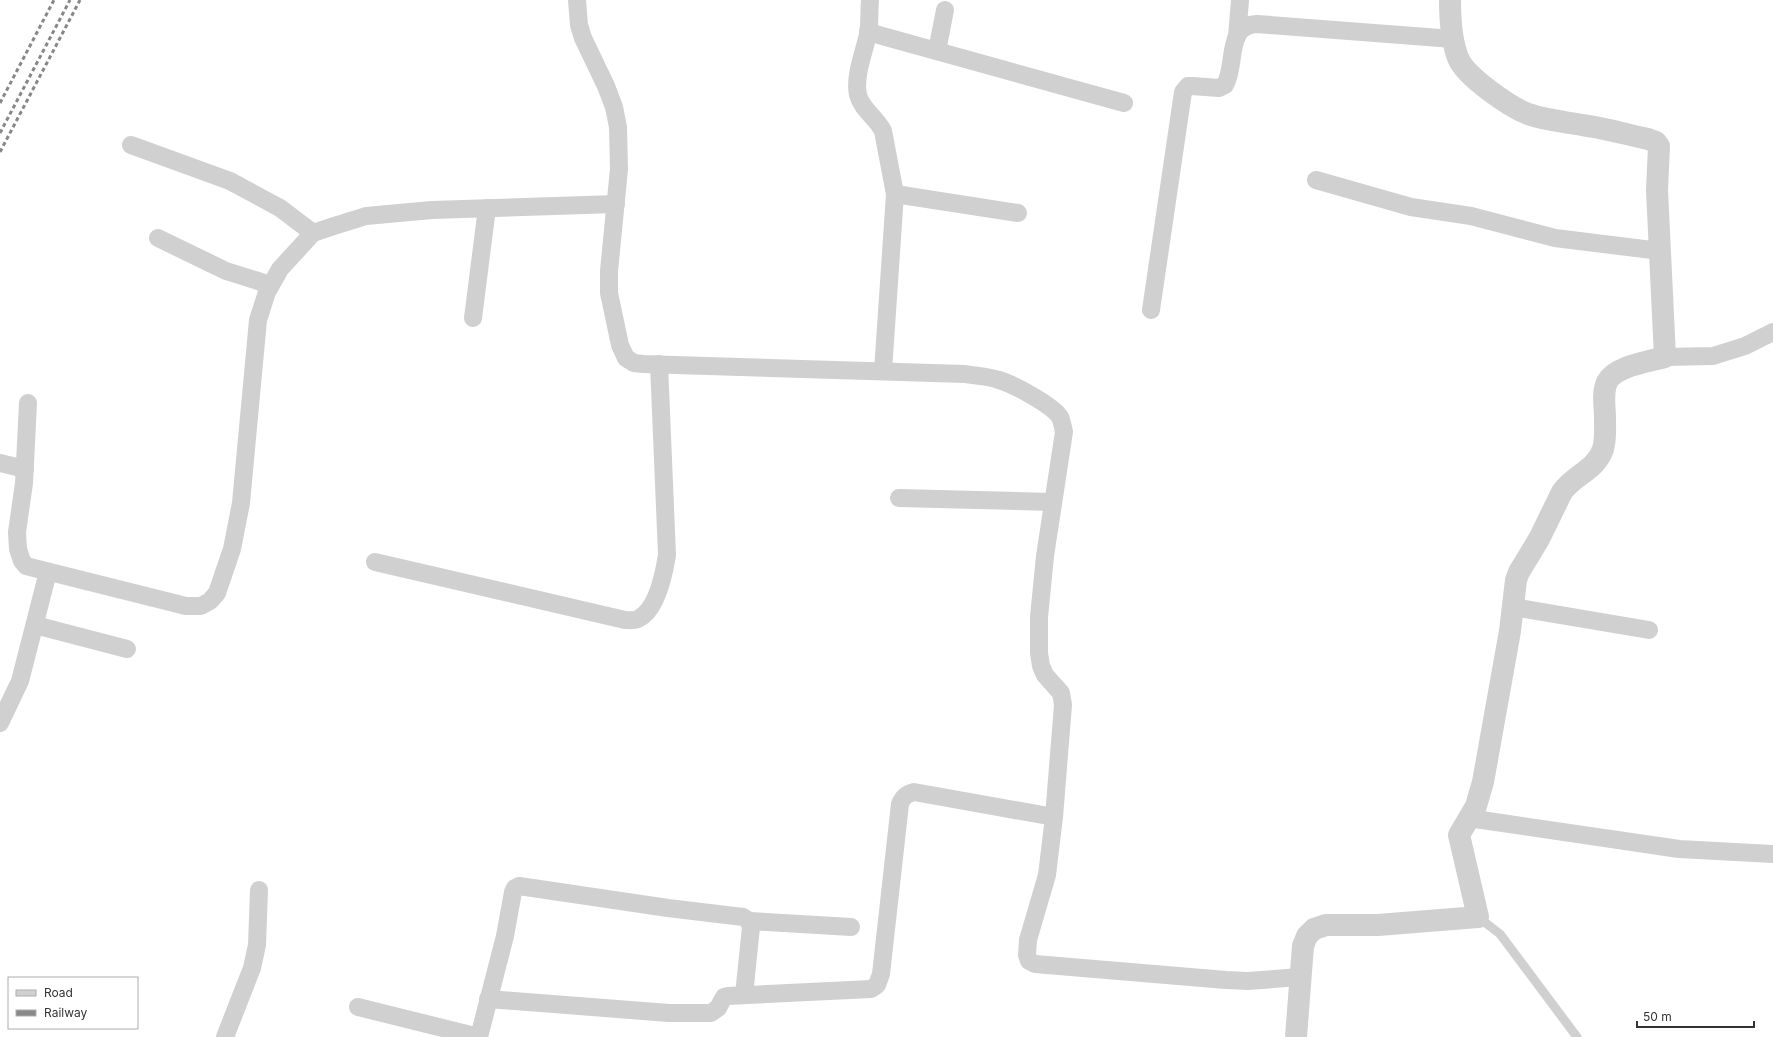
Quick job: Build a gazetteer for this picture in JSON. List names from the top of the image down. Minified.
{"legend":["Road","Railway"],"scale_bar":"50 m"}
